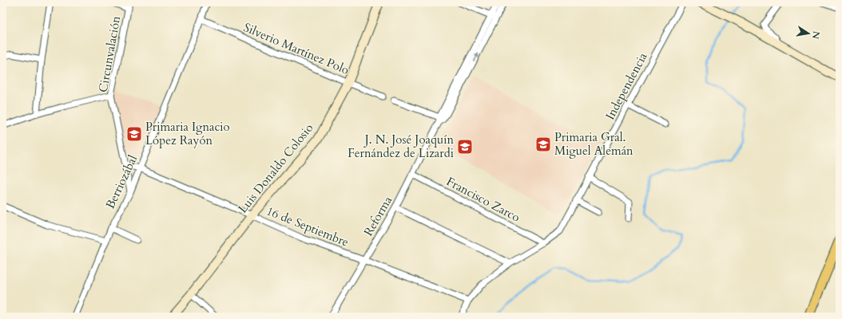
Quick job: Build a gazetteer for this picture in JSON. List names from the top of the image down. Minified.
{"streets":{"main road":["Luis Donaldo Colosio"],"street":["Silverio Martínez Polo","Circunvalación","Independencia","Berriozábal","Francisco Zarco","Reforma","16 de Septiembre"]},"crossings":[["Silverio Martínez Polo","Luis Donaldo Colosio"],["Silverio Martínez Polo","Berriozábal"],["Circunvalación","Berriozábal"],["Independencia","Francisco Zarco"],["Independencia","16 de Septiembre"],["Luis Donaldo Colosio","16 de Septiembre"],["Berriozábal","16 de Septiembre"],["Francisco Zarco","Reforma"],["Reforma","16 de Septiembre"]],"places":{"school or university":["Primaria Ignacio López Rayón","Primaria Gral. Miguel Alemán","J. N. José Joaquín Fernández de Lizardi"]},"north":"right"}
